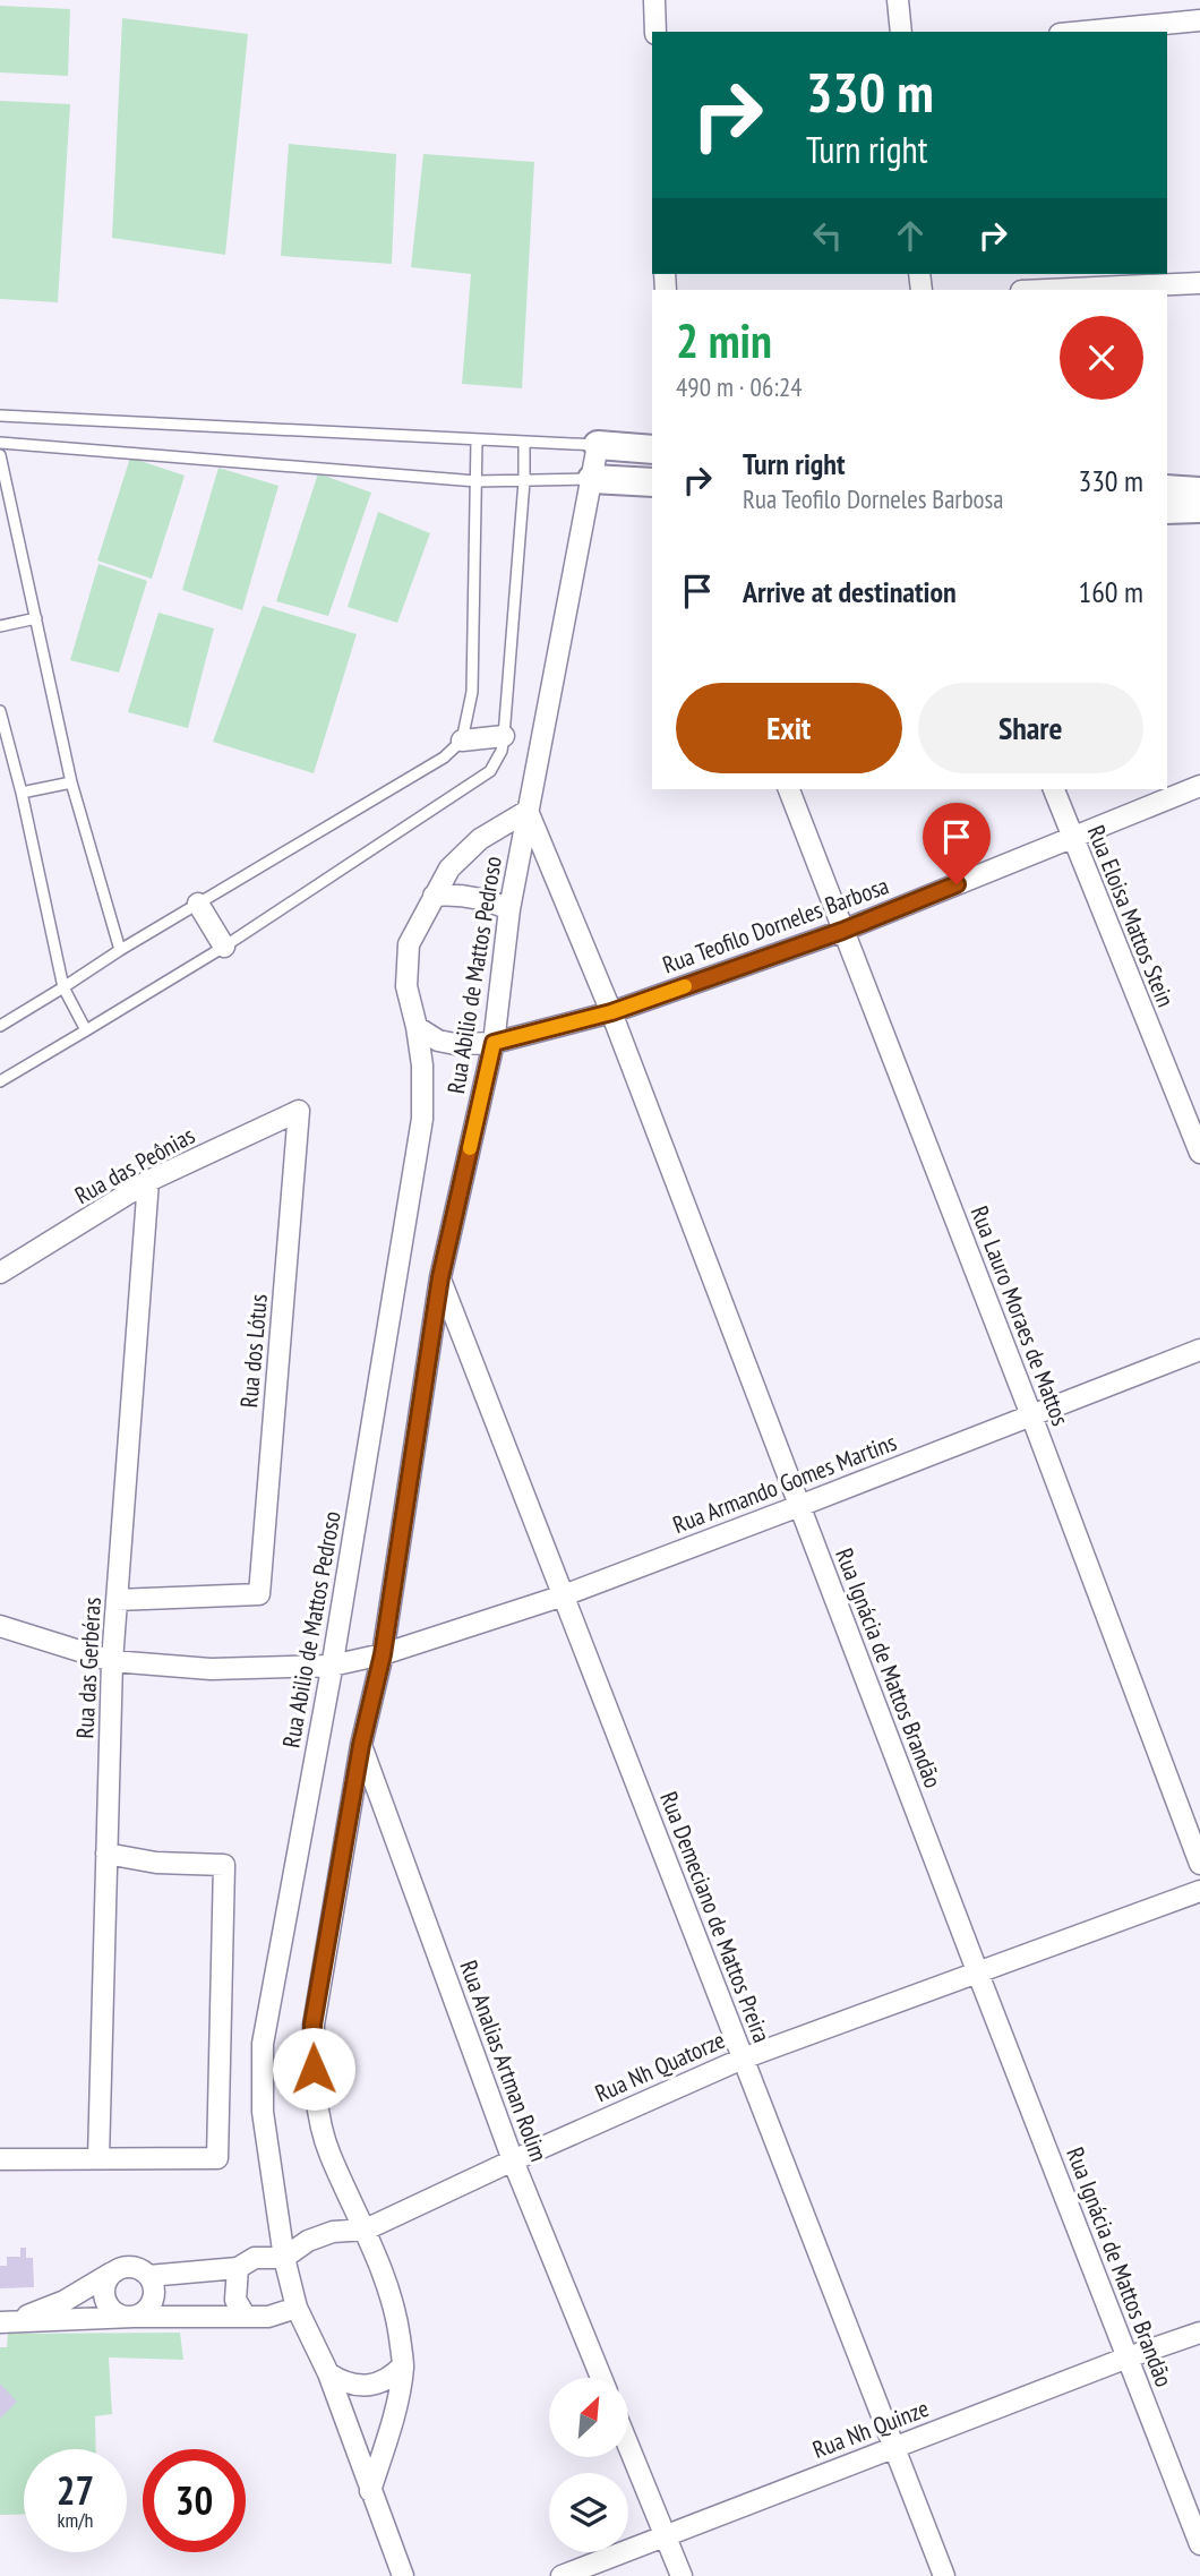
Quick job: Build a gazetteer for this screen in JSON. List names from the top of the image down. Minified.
{"streets":{"street":["Rua Eloisa Mattos Stein","Rua Teofilo Dorneles Barbosa","Rua Abilio de Mattos Pedroso","Rua das Peônias","Rua Lauro Moraes de Mattos","Rua dos Lótus","Rua Armando Gomes Martins","Rua das Gerbéras","Rua Ignácia de Mattos Brandão","Rua Demeciano de Mattos Preira","Rua Analias Artman Rolim","Rua Nh Quatorze","Rua Nh Quinze"]},"crossings":[["Rua Eloisa Mattos Stein","Rua Teofilo Dorneles Barbosa"],["Rua Teofilo Dorneles Barbosa","Rua Abilio de Mattos Pedroso"],["Rua Teofilo Dorneles Barbosa","Rua Lauro Moraes de Mattos"],["Rua Teofilo Dorneles Barbosa","Rua Ignácia de Mattos Brandão"],["Rua Abilio de Mattos Pedroso","Rua Armando Gomes Martins"],["Rua Abilio de Mattos Pedroso","Rua Ignácia de Mattos Brandão"],["Rua Abilio de Mattos Pedroso","Rua Demeciano de Mattos Preira"],["Rua Abilio de Mattos Pedroso","Rua Analias Artman Rolim"],["Rua Abilio de Mattos Pedroso","Rua Nh Quatorze"],["Rua das Peônias","Rua dos Lótus"],["Rua das Peônias","Rua das Gerbéras"],["Rua Lauro Moraes de Mattos","Rua Armando Gomes Martins"],["Rua dos Lótus","Rua das Gerbéras"],["Rua Armando Gomes Martins","Rua das Gerbéras"],["Rua Armando Gomes Martins","Rua Ignácia de Mattos Brandão"],["Rua Armando Gomes Martins","Rua Demeciano de Mattos Preira"],["Rua Ignácia de Mattos Brandão","Rua Nh Quatorze"],["Rua Ignácia de Mattos Brandão","Rua Nh Quinze"],["Rua Demeciano de Mattos Preira","Rua Nh Quatorze"],["Rua Demeciano de Mattos Preira","Rua Nh Quinze"],["Rua Analias Artman Rolim","Rua Nh Quatorze"]],"north":"top right","page":{"turn":["330 m","Turn right"],"heading":["2 min","490 m · 06:24"],"list":[{"name":"Turn right","note":"Rua Teofilo Dorneles Barbosa","value":"330 m"},{"name":"Arrive at destination","value":"160 m"}],"buttons":["Exit","Share"],"speed":"27 km/h","limit":"30"}}
